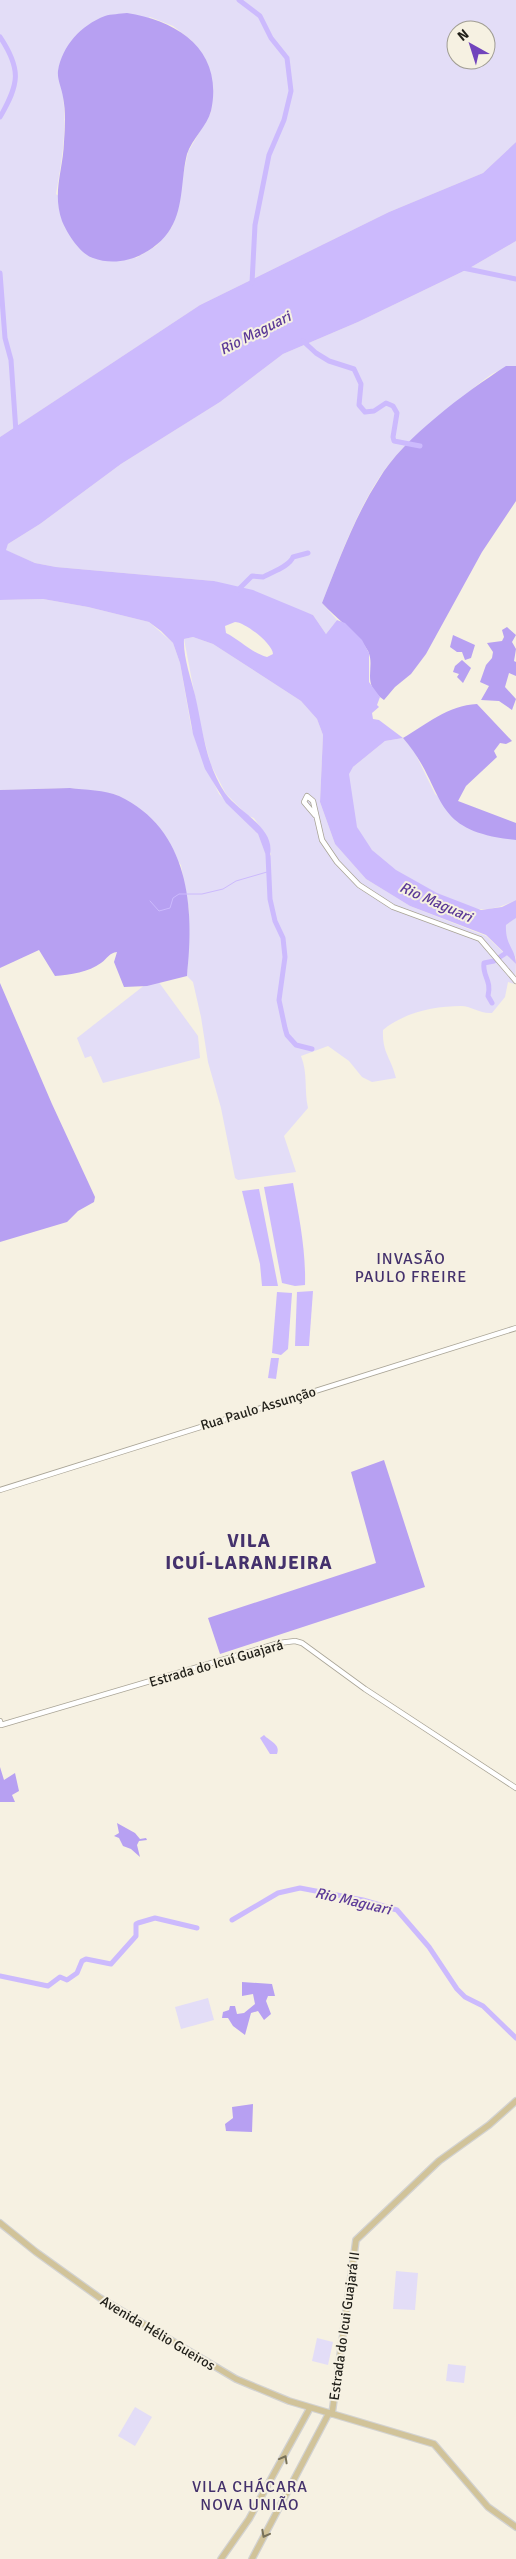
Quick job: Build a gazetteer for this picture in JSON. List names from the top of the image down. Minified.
{"streets":{"main road":["Estrada do Icui Guajará II","Avenida Hélio Gueiros"],"street":["Rua Paulo Assunção","Estrada do Icuí Guajará"]},"crossings":[["Estrada do Icui Guajará II","Avenida Hélio Gueiros"]],"districts":["INVASÃO PAULO FREIRE","VILA ICUÍ-LARANJEIRA","VILA CHÁCARA NOVA UNIÃO"],"water":["Rio Maguari"],"north":"top left"}
